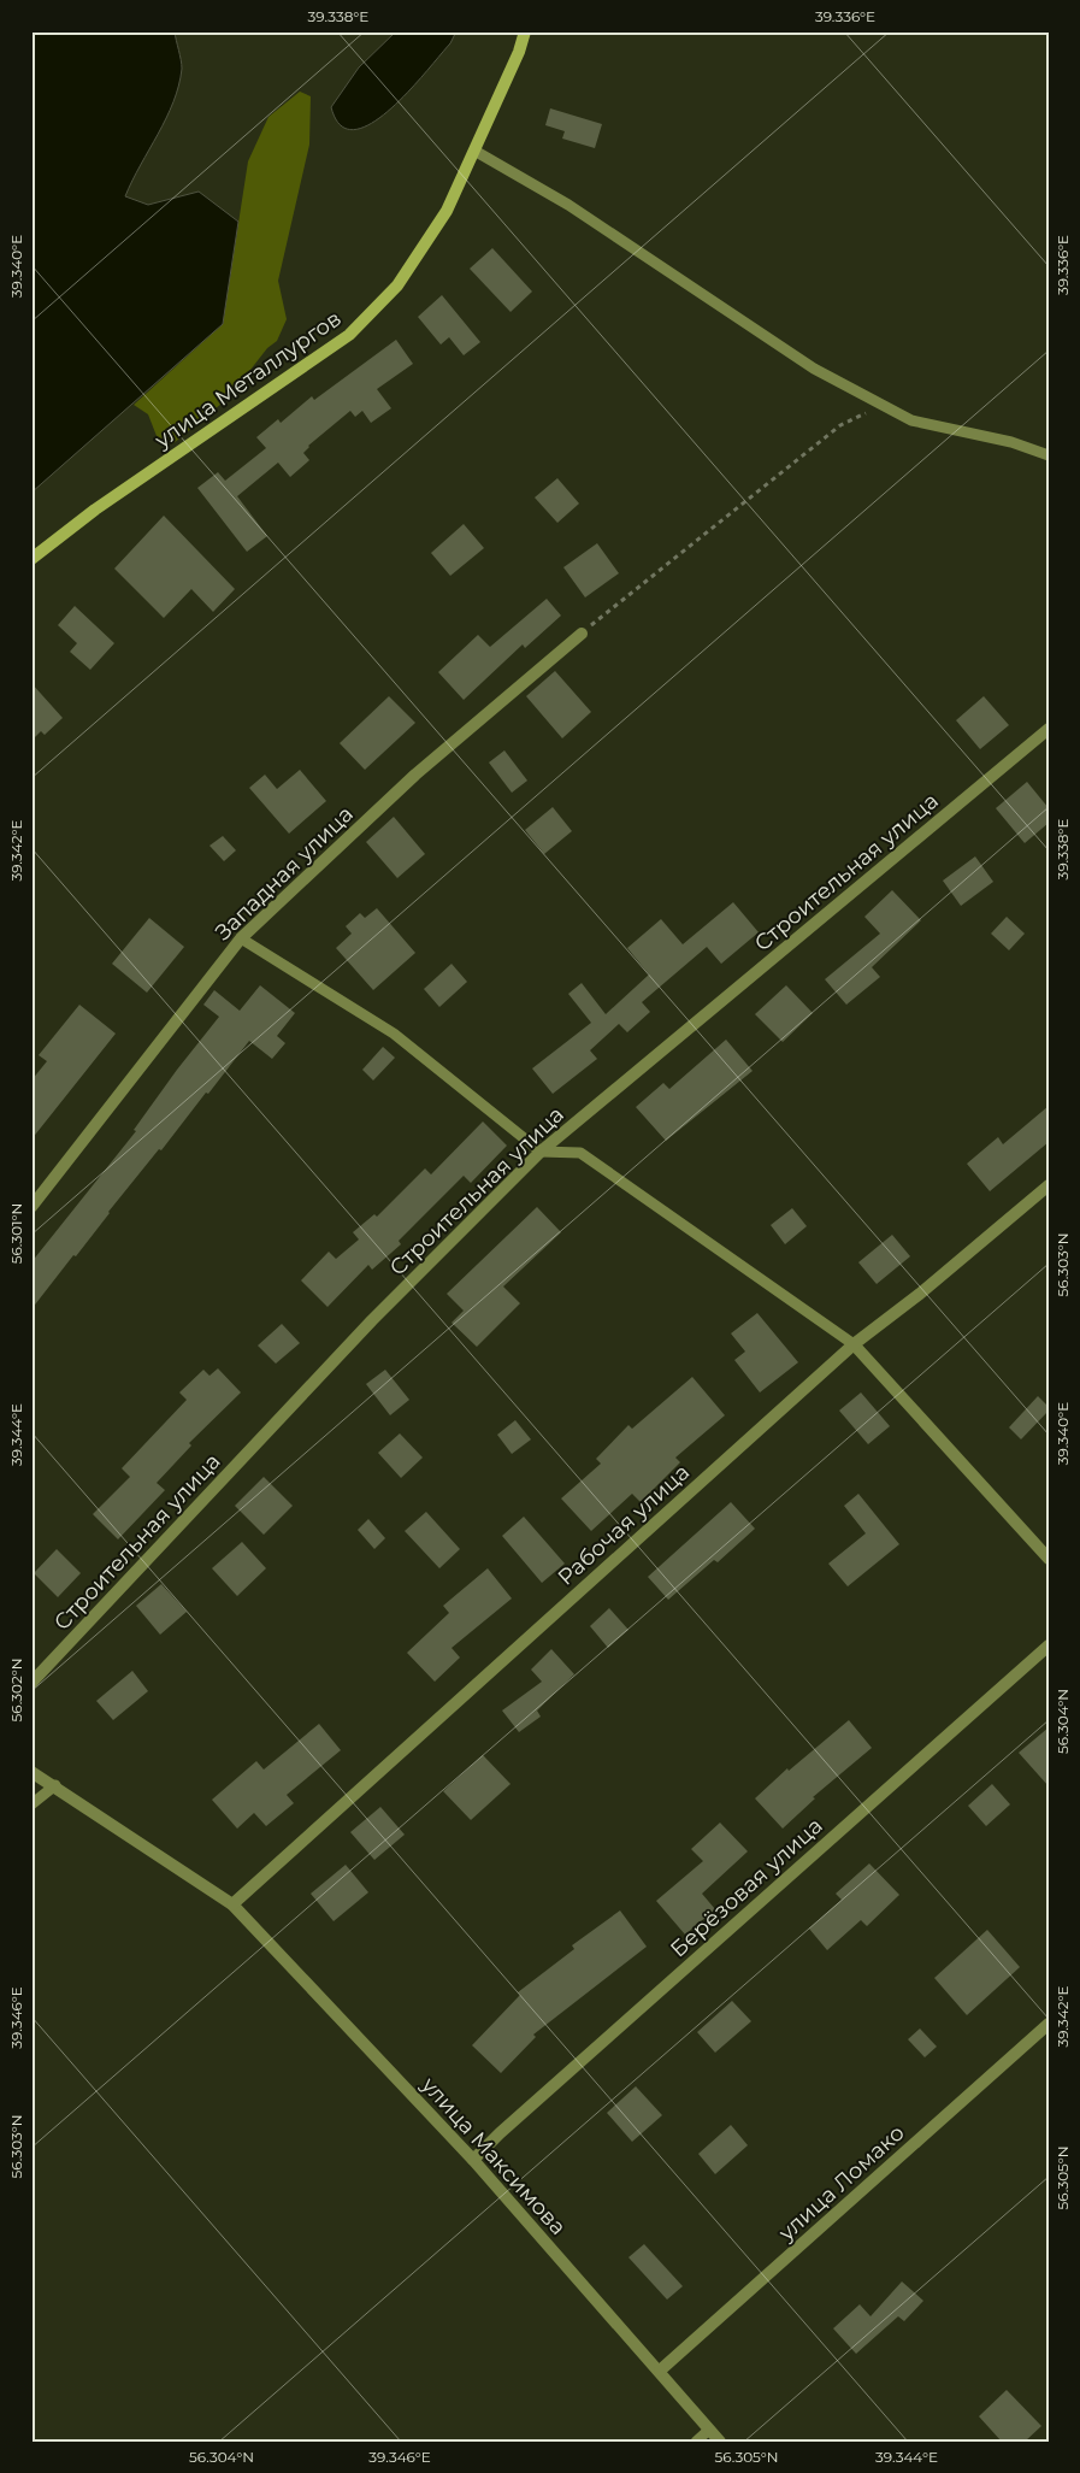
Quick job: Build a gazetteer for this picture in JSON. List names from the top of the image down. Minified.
{"streets":{"street":["улица Металлургов","Строительная улица","Западная улица","Рабочая улица","Берёзовая улица","улица Максимова","улица Ломако"]},"crossings":[["Рабочая улица","улица Максимова"],["Берёзовая улица","улица Максимова"],["улица Максимова","улица Ломако"]],"coordinates":["39.338°E","39.336°E","39.340°E","39.342°E","56.301°N","56.303°N","39.344°E","56.302°N","56.304°N","39.346°E","56.305°N"]}
